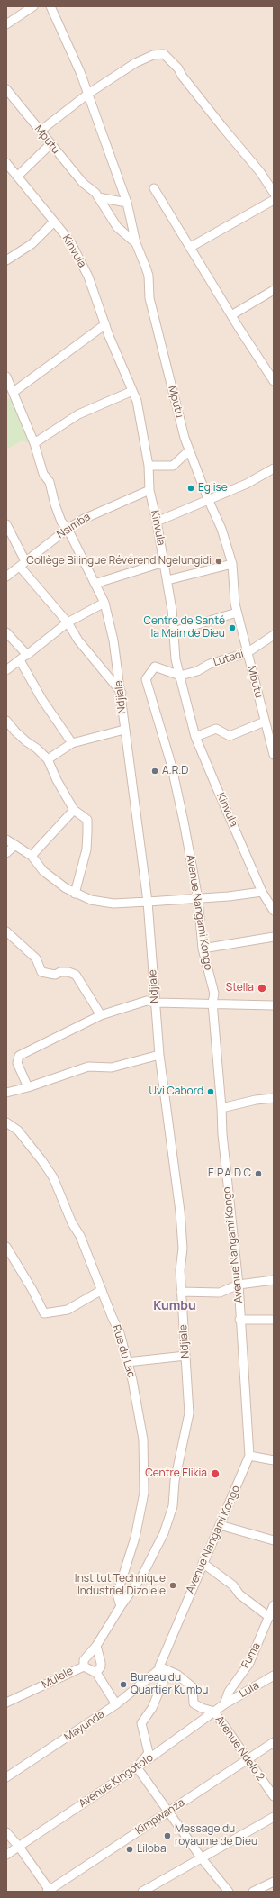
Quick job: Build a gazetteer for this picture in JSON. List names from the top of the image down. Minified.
{"streets":{"street":["Mputu","Kinvula","Nsimba","Lutadi","Ndjiale","Avenue Nangami Kongo","Rue du Lac","Fuma","Mulele","Lula","Mayunda","Avenue Ndelo 2","Avenue Kingotolo","Kimpwanza"]},"crossings":[["Mputu","Lutadi"],["Kinvula","Nsimba"],["Kinvula","Lutadi"],["Kinvula","Avenue Nangami Kongo"],["Nsimba","Ndjiale"],["Lutadi","Avenue Nangami Kongo"],["Ndjiale","Rue du Lac"],["Ndjiale","Mulele"],["Avenue Nangami Kongo","Mayunda"],["Avenue Nangami Kongo","Avenue Ndelo 2"],["Avenue Nangami Kongo","Avenue Kingotolo"],["Rue du Lac","Mulele"],["Fuma","Lula"],["Fuma","Avenue Kingotolo"],["Lula","Avenue Kingotolo"],["Mayunda","Avenue Ndelo 2"],["Avenue Ndelo 2","Avenue Kingotolo"],["Avenue Ndelo 2","Kimpwanza"]],"districts":["Kumbu"],"places":["Eglise","Collège Bilingue Révérend Ngelungidi","Centre de Santé la Main de Dieu","A.R.D","Stella","Uvi Cabord","E.P.A.D.C","Centre Elikia","Institut Technique Industriel Dizolele","Bureau du Quartier Kumbu","Message du royaume de Dieu","Liloba"]}
